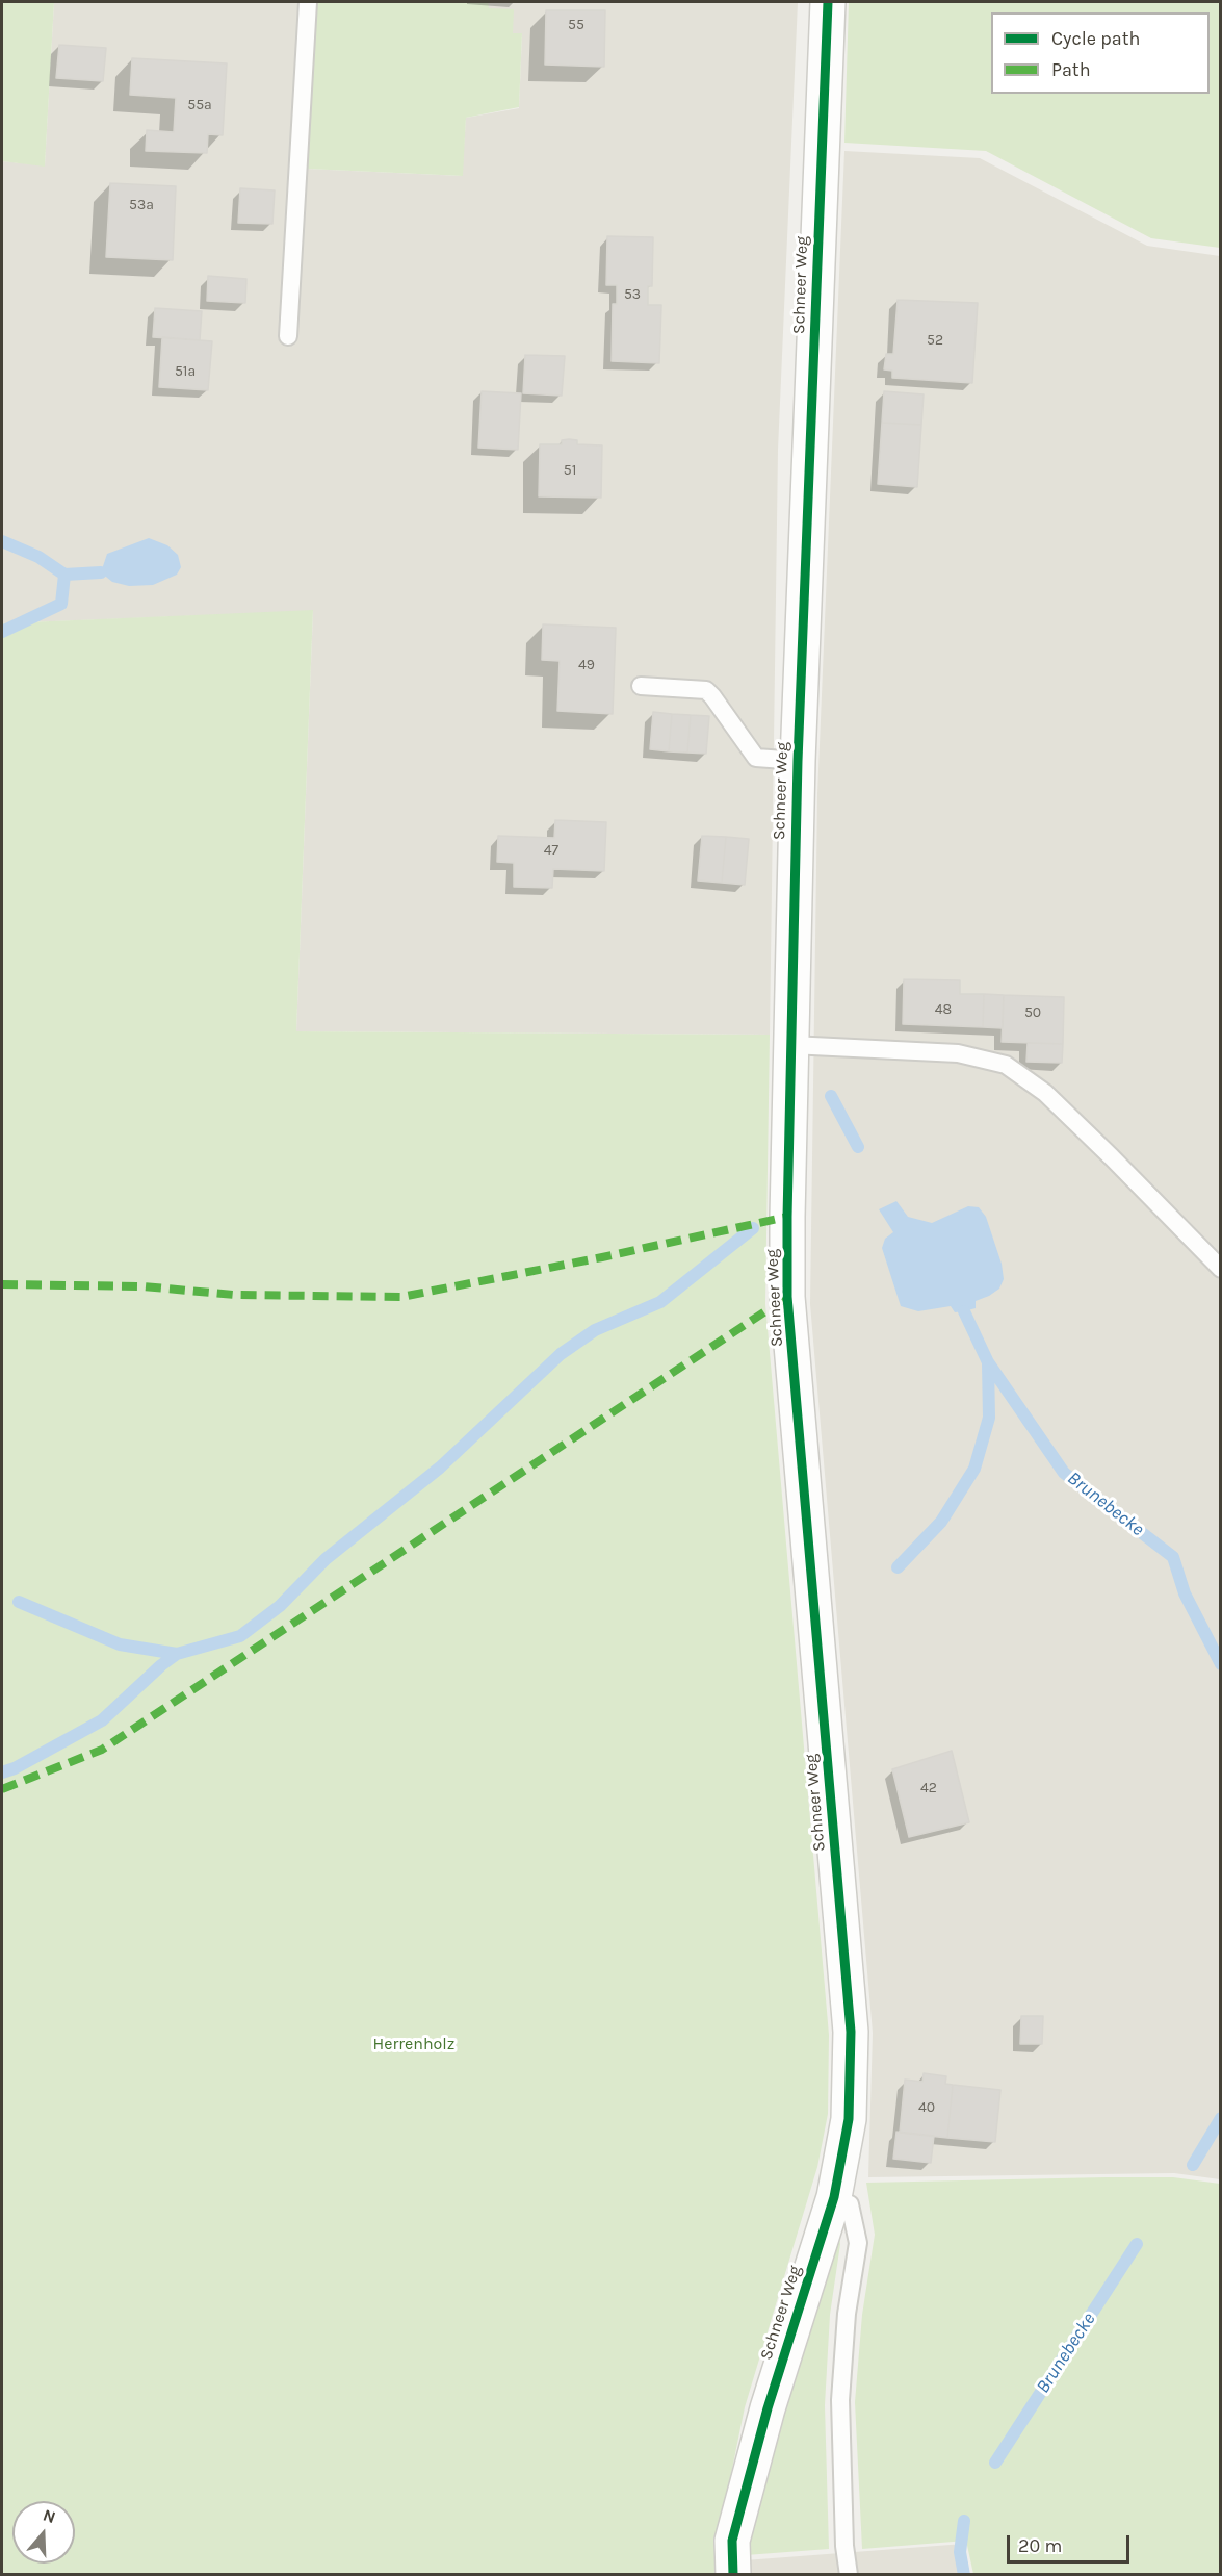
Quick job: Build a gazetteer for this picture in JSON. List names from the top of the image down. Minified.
{"streets":{"street":["Schneer Weg"]},"water":["Brunebecke"],"parks":["Herrenholz"],"house_numbers":["55","55a","53a","53","52","51a","51","49","47","48","50","42","40"],"legend":["Cycle path","Path"],"scale_bar":"20 m","north":"top"}
